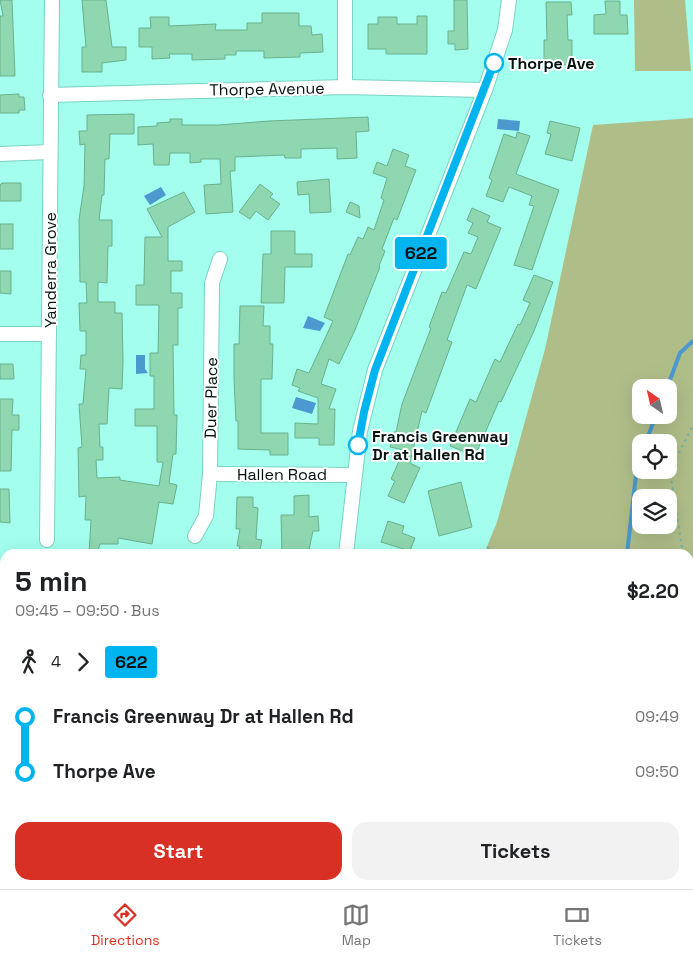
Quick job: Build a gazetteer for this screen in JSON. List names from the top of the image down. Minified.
{"streets":{"street":["Thorpe Avenue","Yanderra Grove","Duer Place","Hallen Road"]},"crossings":[["Thorpe Avenue","Yanderra Grove"],["Duer Place","Hallen Road"]],"places":["Thorpe Ave","Francis Greenway Dr at Hallen Rd"],"lines":["bus line 622"],"north":"top left","page":{"on_map":"622","heading":["5 min","09:45 – 09:50 · Bus","$2.20"],"legs":["4","622"],"list":[{"name":"Francis Greenway Dr at Hallen Rd","value":"09:49"},{"name":"Thorpe Ave","value":"09:50"}],"buttons":["Start","Tickets"],"tabs":["Directions","Map","Tickets"]}}
